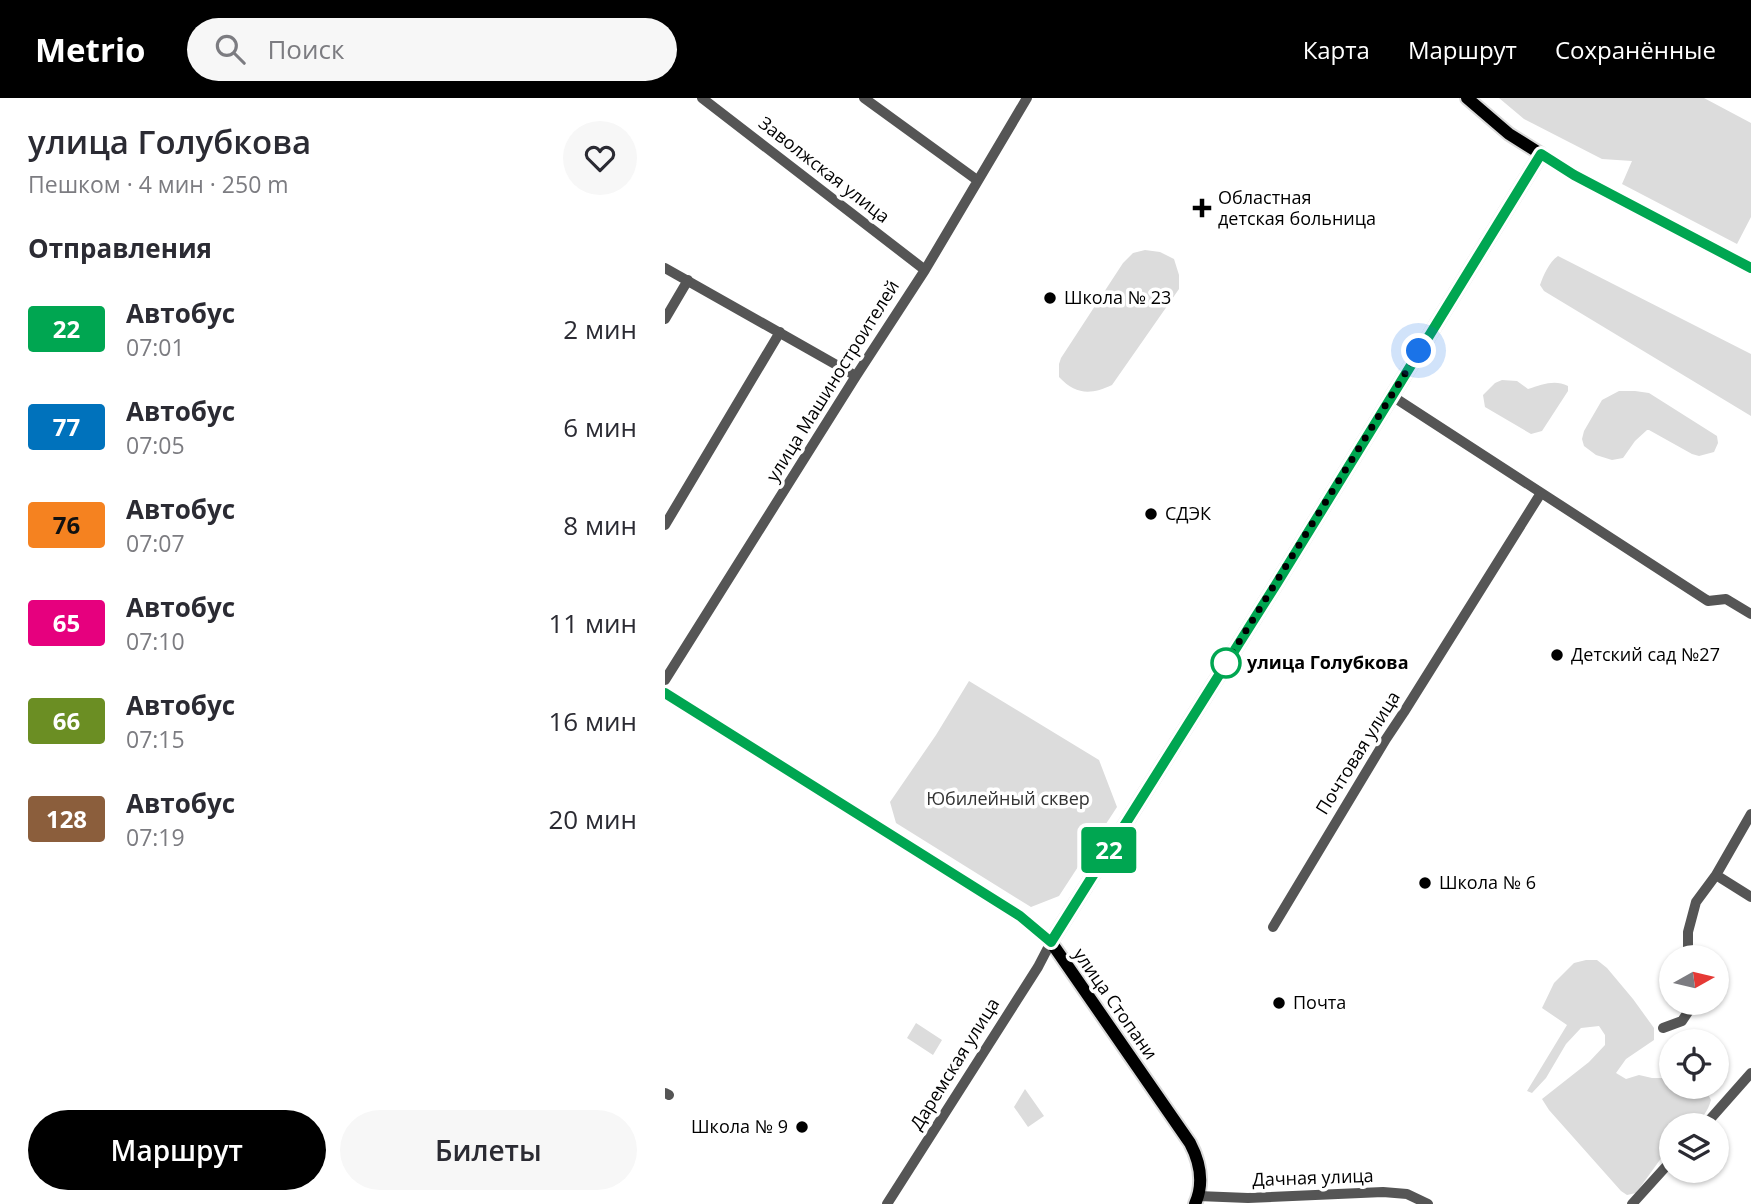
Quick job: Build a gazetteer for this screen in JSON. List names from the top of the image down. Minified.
{"streets":{"main road":["улица Стопани"],"street":["Заволжская улица","улица Машиностроителей","Почтовая улица","Даремская улица","Дачная улица"]},"crossings":[["Заволжская улица","улица Машиностроителей"],["улица Стопани","Даремская улица"],["улица Стопани","Дачная улица"]],"parks":["Юбилейный сквер"],"places":{"health":["Областная детская больница"],"other":["Школа № 23","СДЭК","Детский сад №27","улица Голубкова","Школа № 6","Почта","Школа № 9"]},"lines":["bus line 22"],"north":"right","page":{"header":"Metrio","search":"Поиск","nav":["Карта","Маршрут","Сохранённые"],"heading":[["улица Голубкова","Пешком · 4 мин · 250 m"],"Отправления"],"on_map":"22","list":[{"mark":"22","name":"Автобус","note":"07:01","value":"2 мин"},{"mark":"77","name":"Автобус","note":"07:05","value":"6 мин"},{"mark":"76","name":"Автобус","note":"07:07","value":"8 мин"},{"mark":"65","name":"Автобус","note":"07:10","value":"11 мин"},{"mark":"66","name":"Автобус","note":"07:15","value":"16 мин"},{"mark":"128","name":"Автобус","note":"07:19","value":"20 мин"}],"buttons":["Маршрут","Билеты"]}}
